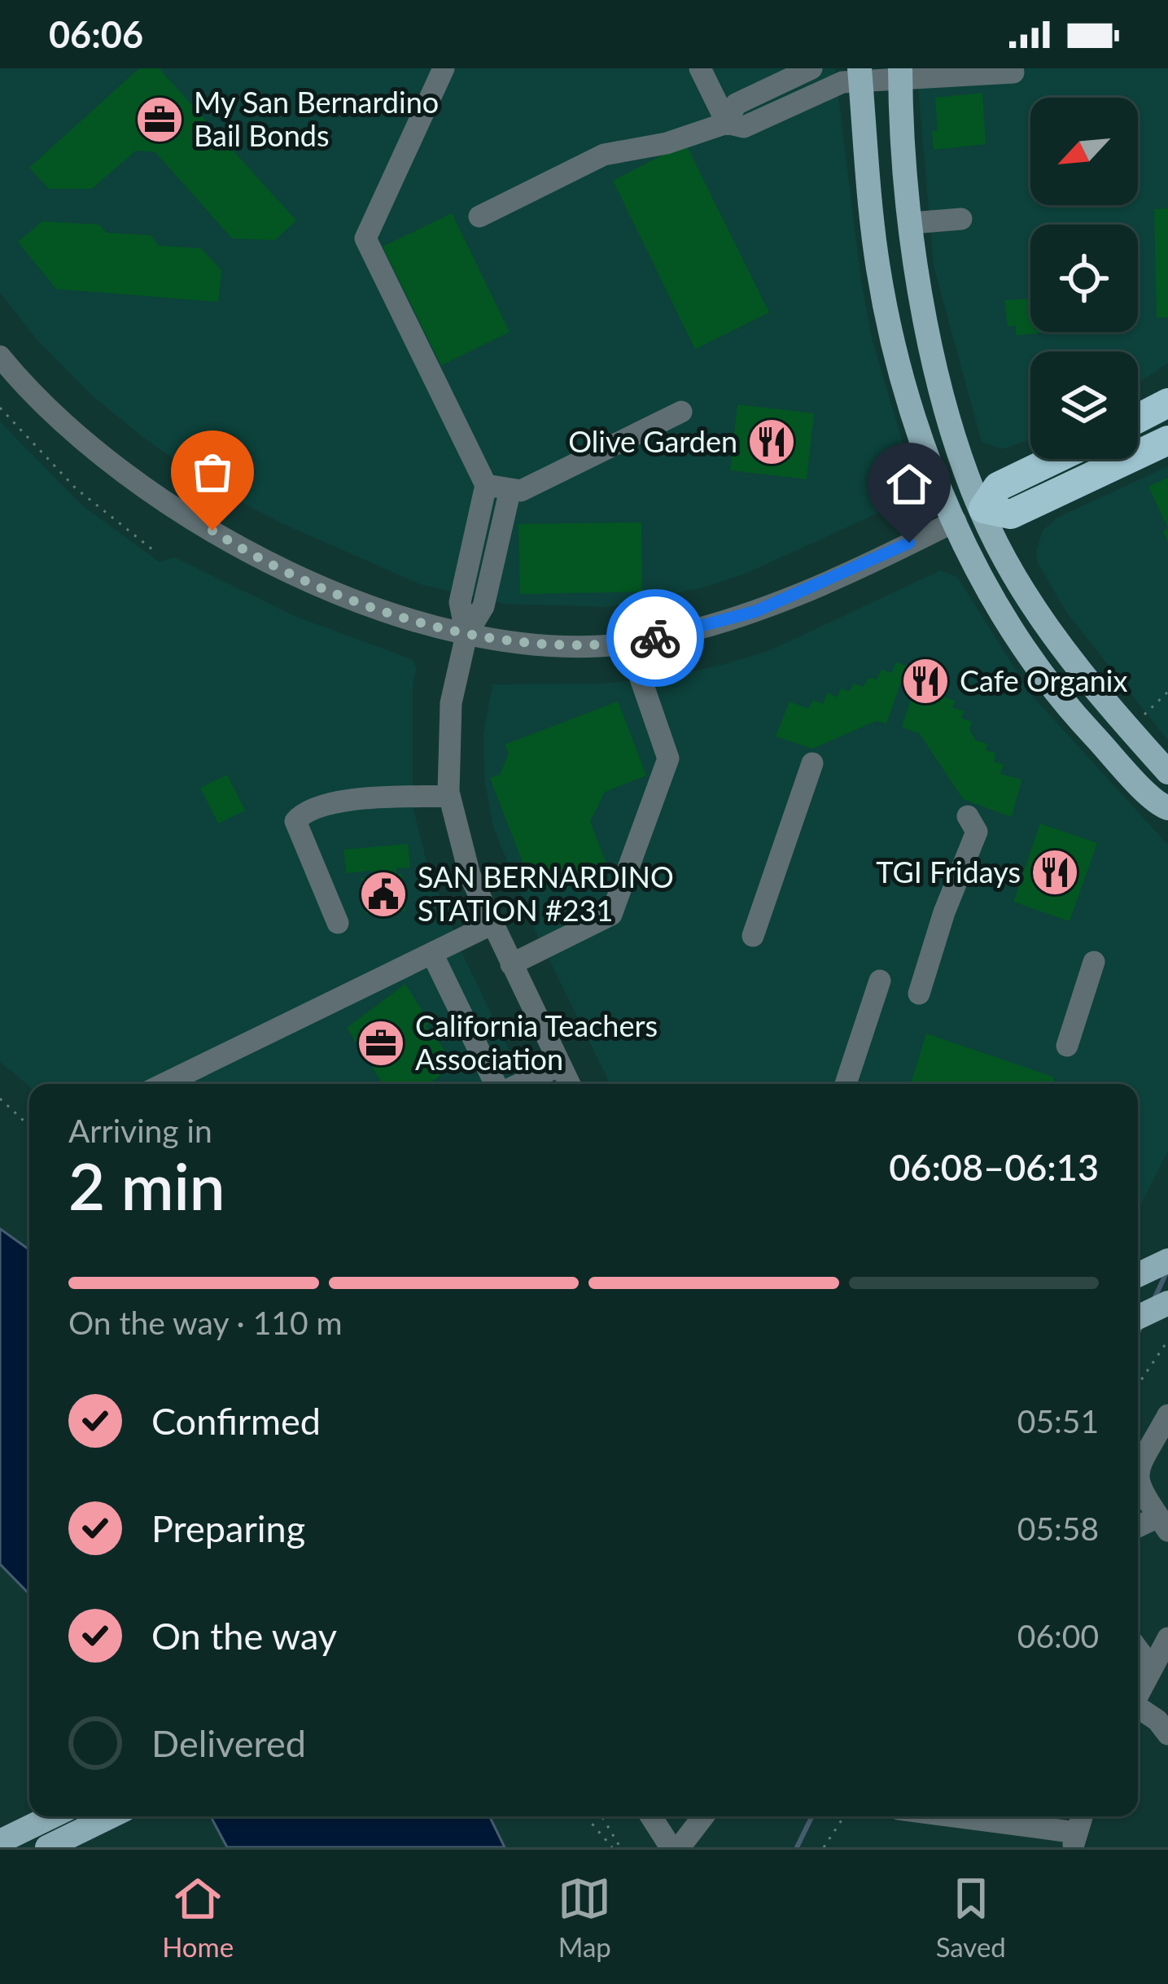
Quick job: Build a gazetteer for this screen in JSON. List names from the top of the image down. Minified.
{"places":{"office":["My San Bernardino Bail Bonds","California Teachers Association"],"restaurant":["Olive Garden","Cafe Organix","TGI Fridays"],"public building":["SAN BERNARDINO STATION #231"]},"north":"bottom left","page":{"status":"06:06","heading":["2 min","Arriving in","06:08–06:13"],"bar":"On the way · 110 m","list":[["Confirmed","05:51"],["Preparing","05:58"],["On the way","06:00"],"Delivered"],"tabs":["Home","Map","Saved"]}}
